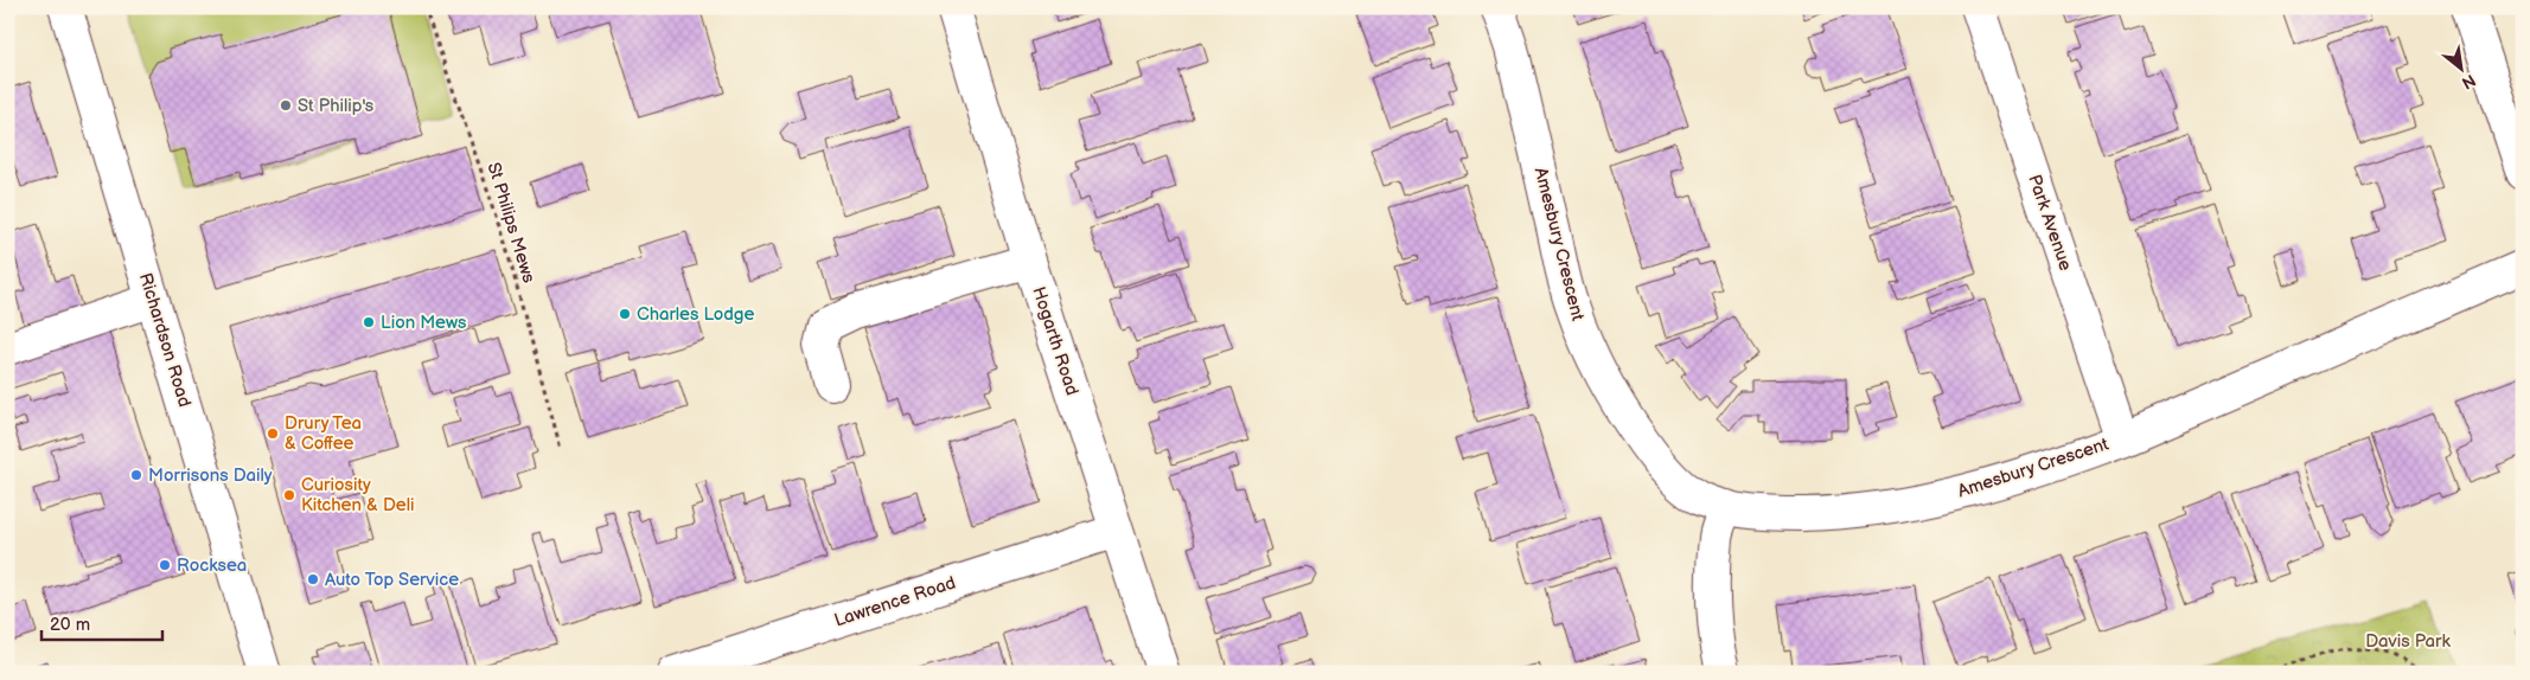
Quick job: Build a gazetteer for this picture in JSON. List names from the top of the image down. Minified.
{"streets":{"street":["Park Avenue","Amesbury Crescent","Richardson Road","Hogarth Road","Lawrence Road"],"path":["St Philips Mews"]},"crossings":[["Park Avenue","Amesbury Crescent"],["Hogarth Road","Lawrence Road"]],"parks":["Davis Park"],"places":["St Philip's","Charles Lodge","Lion Mews","Drury Tea & Coffee","Morrisons Daily","Curiosity Kitchen & Deli","Rocksea","Auto Top Service"],"scale_bar":"20 m","north":"bottom right"}
